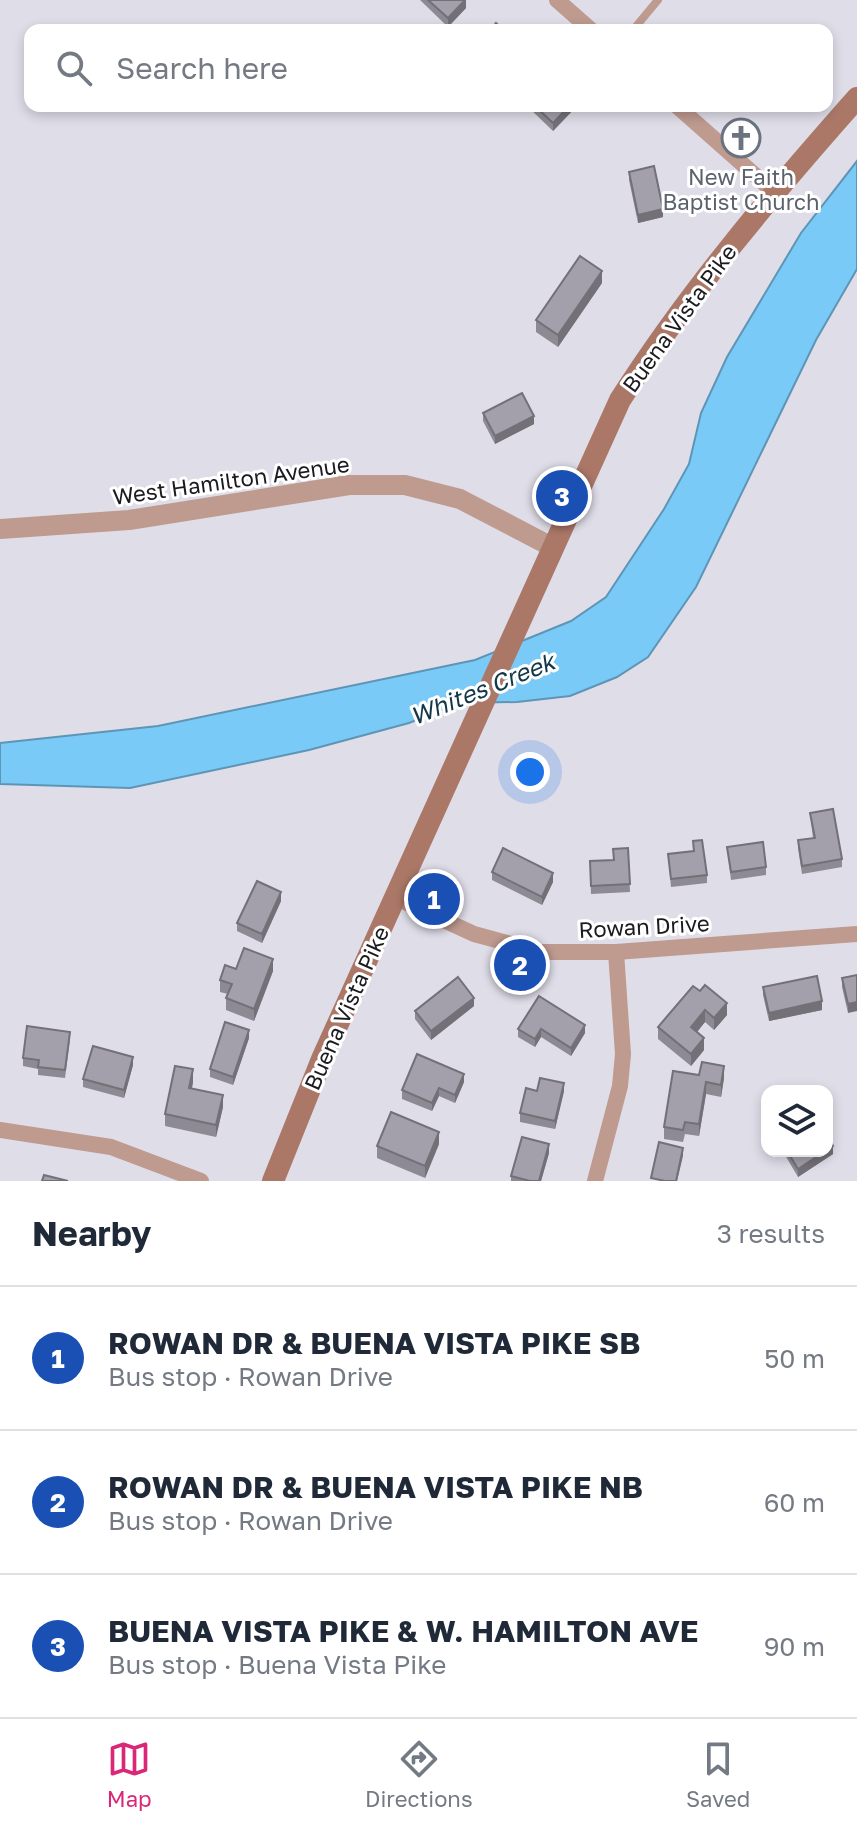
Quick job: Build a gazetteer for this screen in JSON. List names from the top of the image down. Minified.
{"streets":{"main road":["Buena Vista Pike"],"street":["West Hamilton Avenue","Rowan Drive"]},"crossings":[["Buena Vista Pike","West Hamilton Avenue"],["Buena Vista Pike","Rowan Drive"]],"water":["Whites Creek"],"places":{"church":["New Faith Baptist Church"]},"page":{"search":"Search here","pins":["3","1","2"],"heading":["Nearby","3 results"],"list":[{"mark":"1","name":"ROWAN DR & BUENA VISTA PIKE SB","note":"Bus stop · Rowan Drive","value":"50 m"},{"mark":"2","name":"ROWAN DR & BUENA VISTA PIKE NB","note":"Bus stop · Rowan Drive","value":"60 m"},{"mark":"3","name":"BUENA VISTA PIKE & W. HAMILTON AVE","note":"Bus stop · Buena Vista Pike","value":"90 m"}],"nav":["Map","Directions","Saved"]}}
